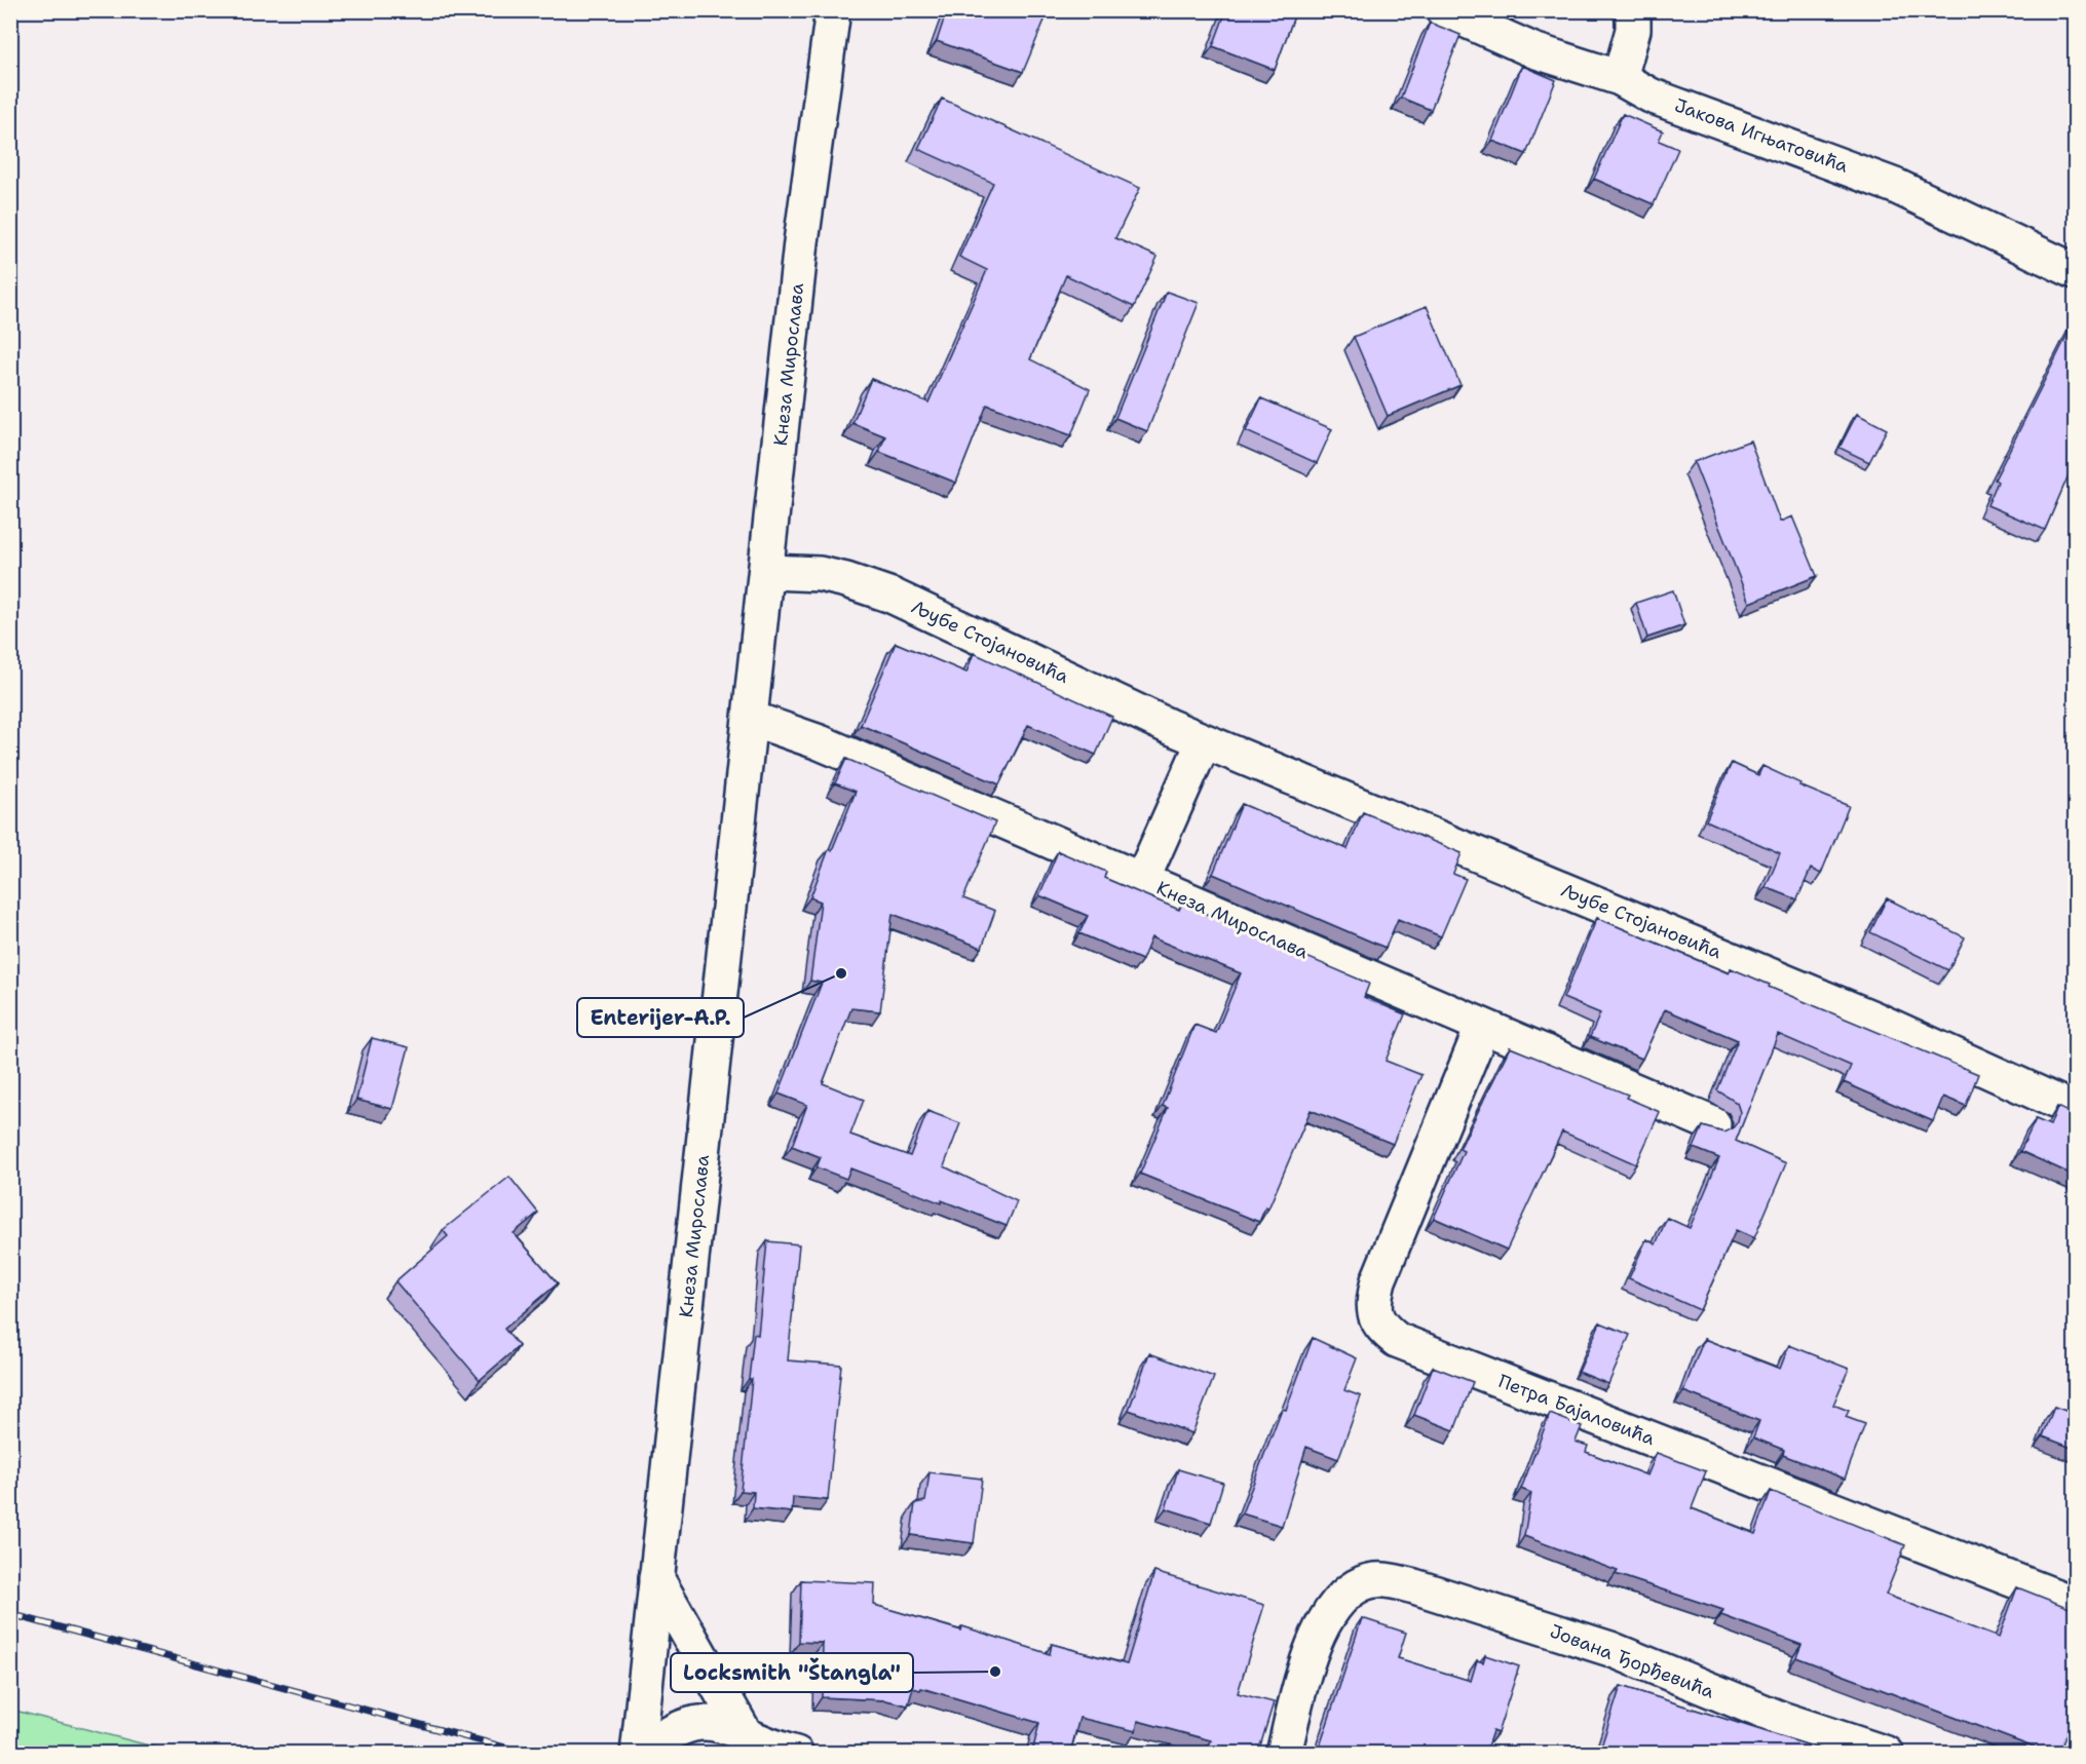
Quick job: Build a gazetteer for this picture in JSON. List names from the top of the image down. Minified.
{"streets":{"street":["Јакова Игњатовића","Кнеза Мирослава","Љубе Стојановића","Петра Бајаловића","Јована Ђорђевића"]},"crossings":[["Кнеза Мирослава","Љубе Стојановића"],["Кнеза Мирослава","Петра Бајаловића"]],"places":["Enterijer-A.P.","Locksmith \"Štangla\""]}
